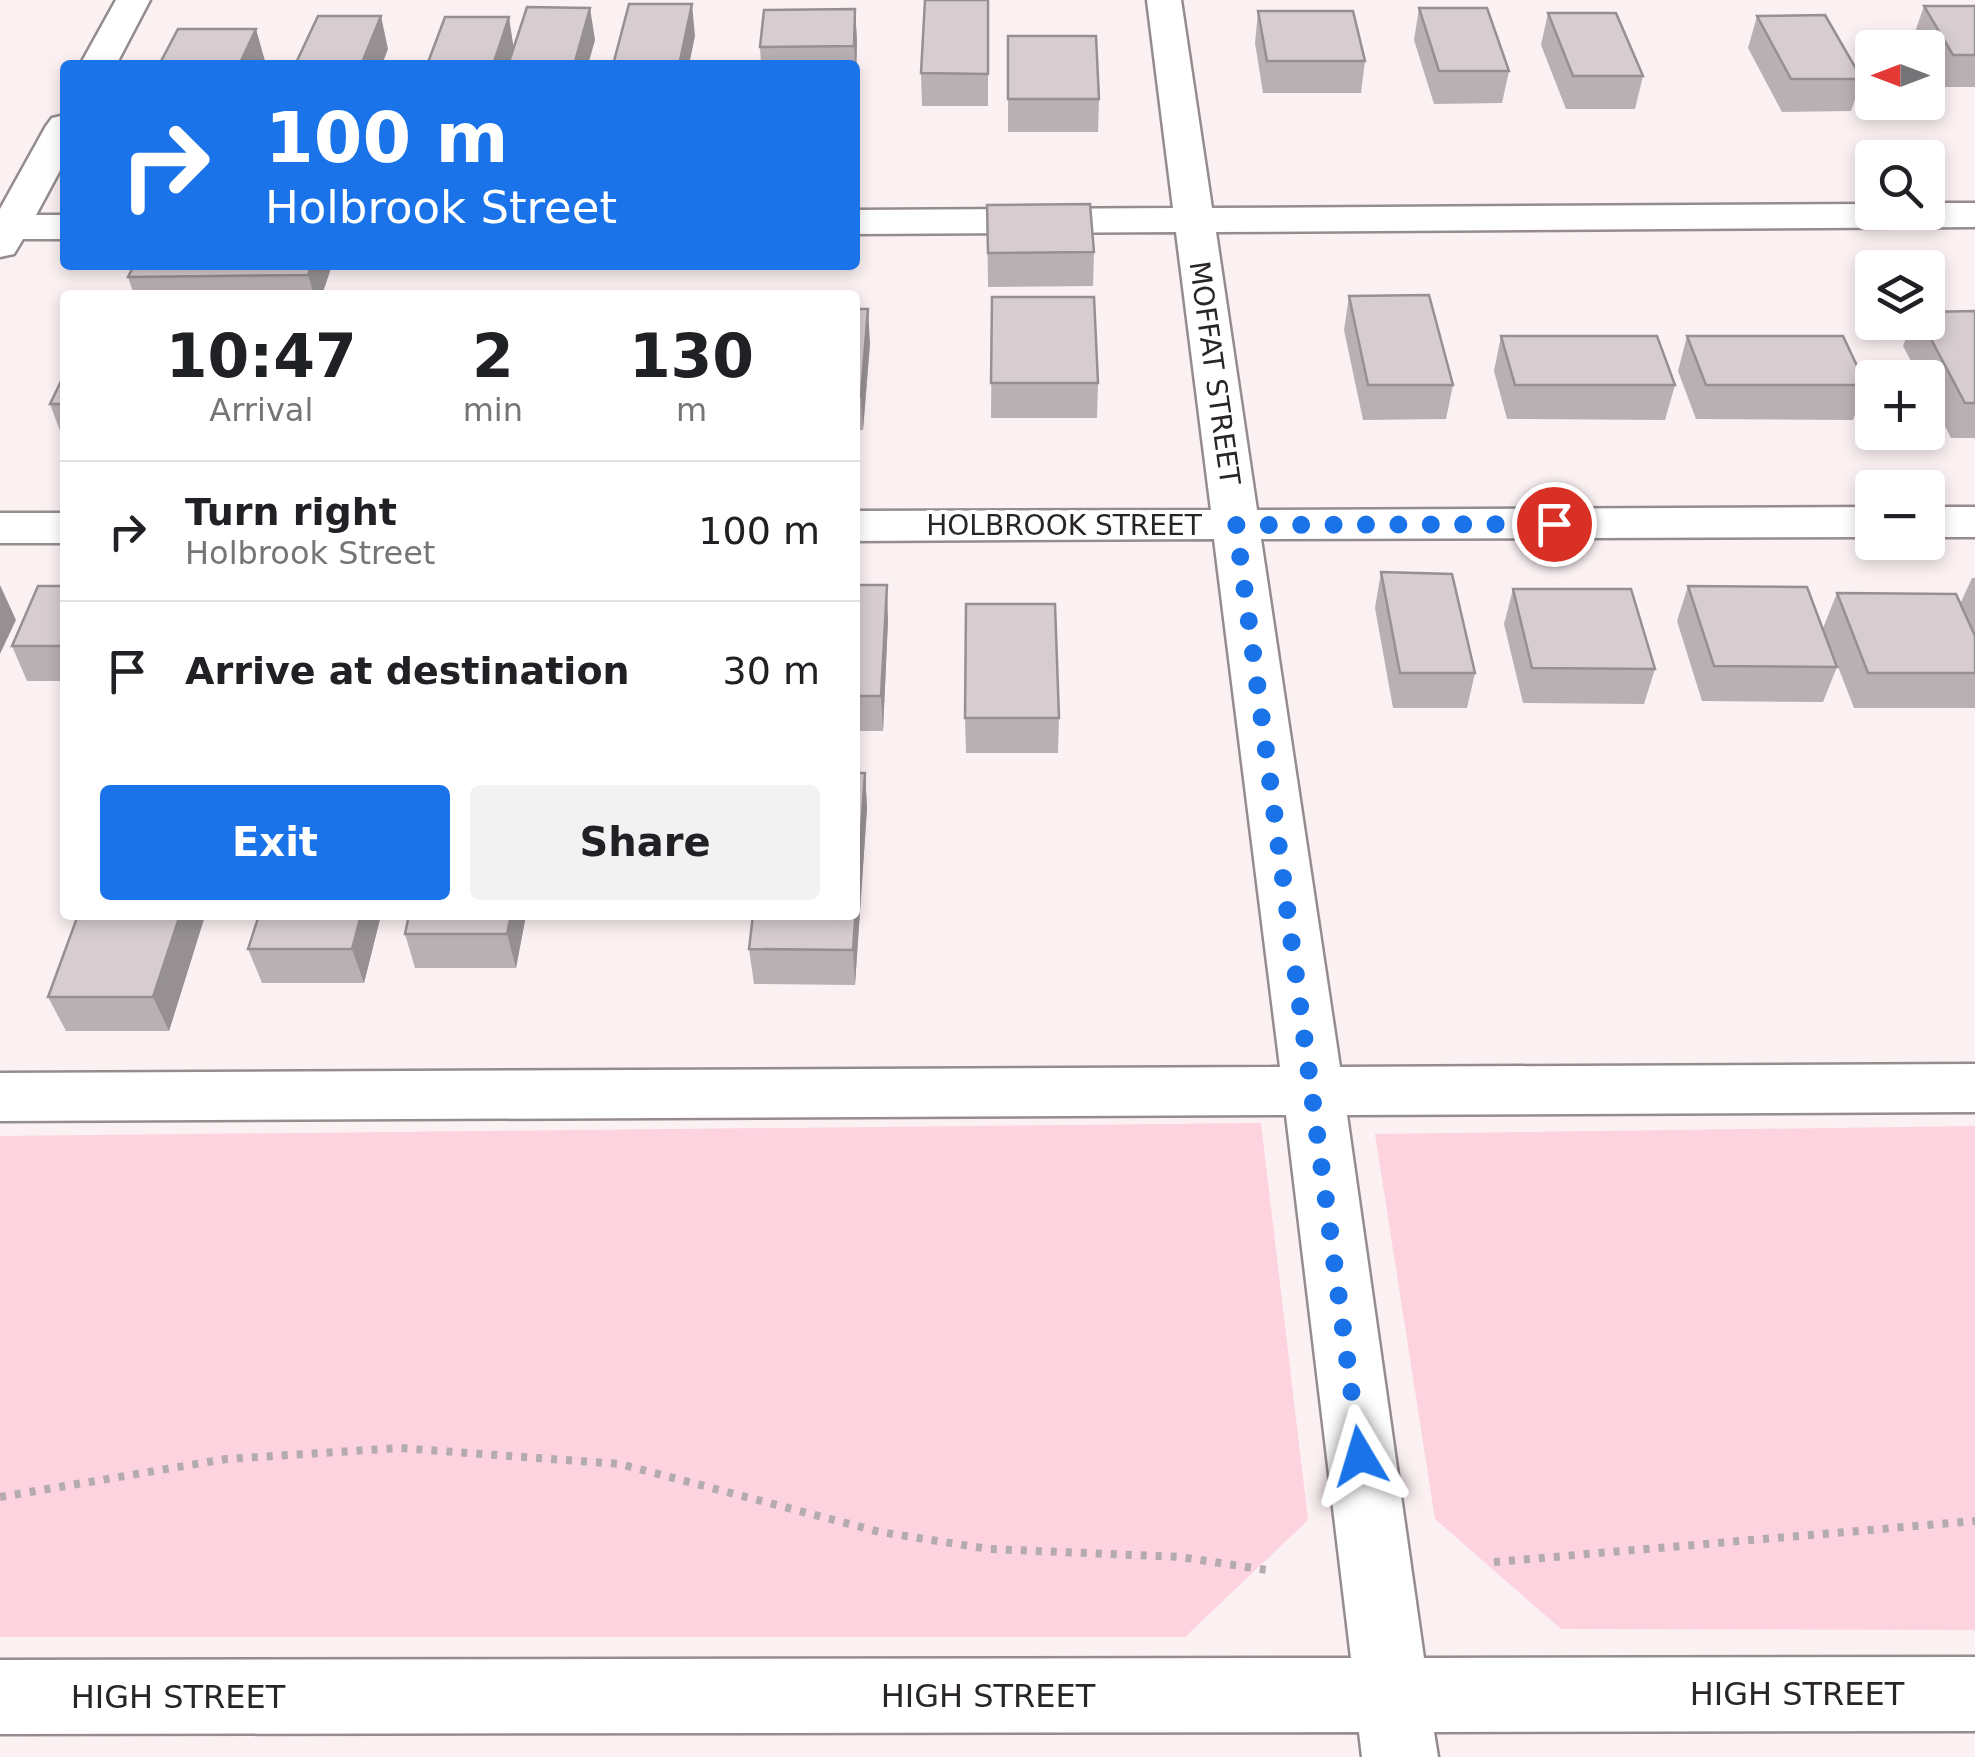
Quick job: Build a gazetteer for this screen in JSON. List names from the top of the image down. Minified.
{"streets":{"street":["MOFFAT STREET","HOLBROOK STREET","HIGH STREET"]},"crossings":[["MOFFAT STREET","HOLBROOK STREET"],["MOFFAT STREET","HIGH STREET"]],"north":"left","page":{"map_buttons":["+","−"],"turn":["100 m","Holbrook Street"],"eta":["10:47","Arrival","2","min","130","m"],"list":[{"name":"Turn right","note":"Holbrook Street","value":"100 m"},{"name":"Arrive at destination","value":"30 m"}],"buttons":["Exit","Share"]}}
